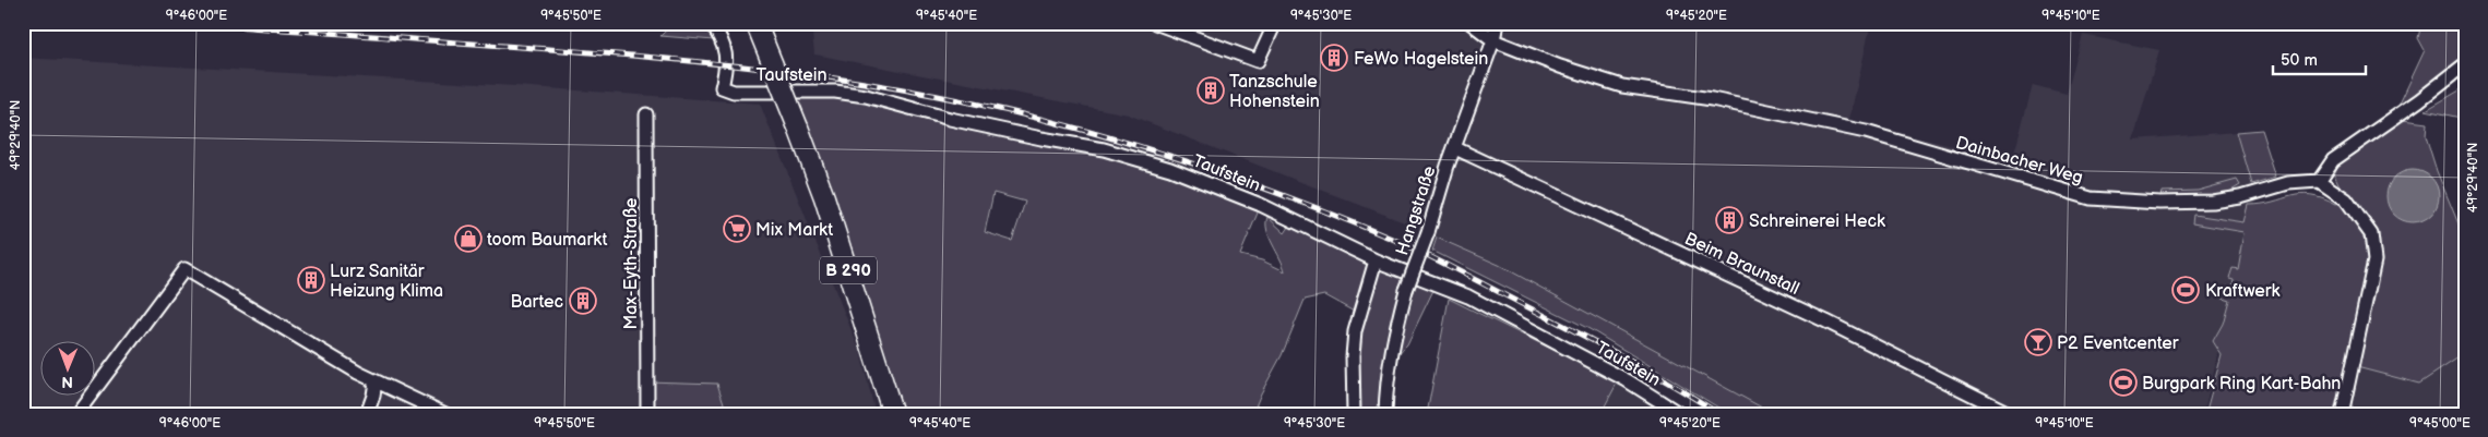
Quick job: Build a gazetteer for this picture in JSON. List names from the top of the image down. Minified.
{"streets":{"main road":["B 290"],"street":["Taufstein","Dainbacher Weg","Hangstraße","Beim Braunstall","Max-Eyth-Straße"]},"crossings":[["Dainbacher Weg","Hangstraße"],["Hangstraße","Beim Braunstall"]],"places":{"building":["FeWo Hagelstein","Tanzschule Hohenstein","Schreinerei Heck","Lurz Sanitär Heizung Klima","Bartec"],"supermarket":["Mix Markt"],"shop":["toom Baumarkt"],"sports":["Kraftwerk","Burgpark Ring Kart-Bahn"],"bar":["P2 Eventcenter"]},"scale_bar":"50 m","north":"bottom","coordinates":["9°46'00\"E","9°45'50\"E","9°45'40\"E","9°45'30\"E","9°45'20\"E","9°45'10\"E","49°29'40\"N","9°45'00\"E"]}
